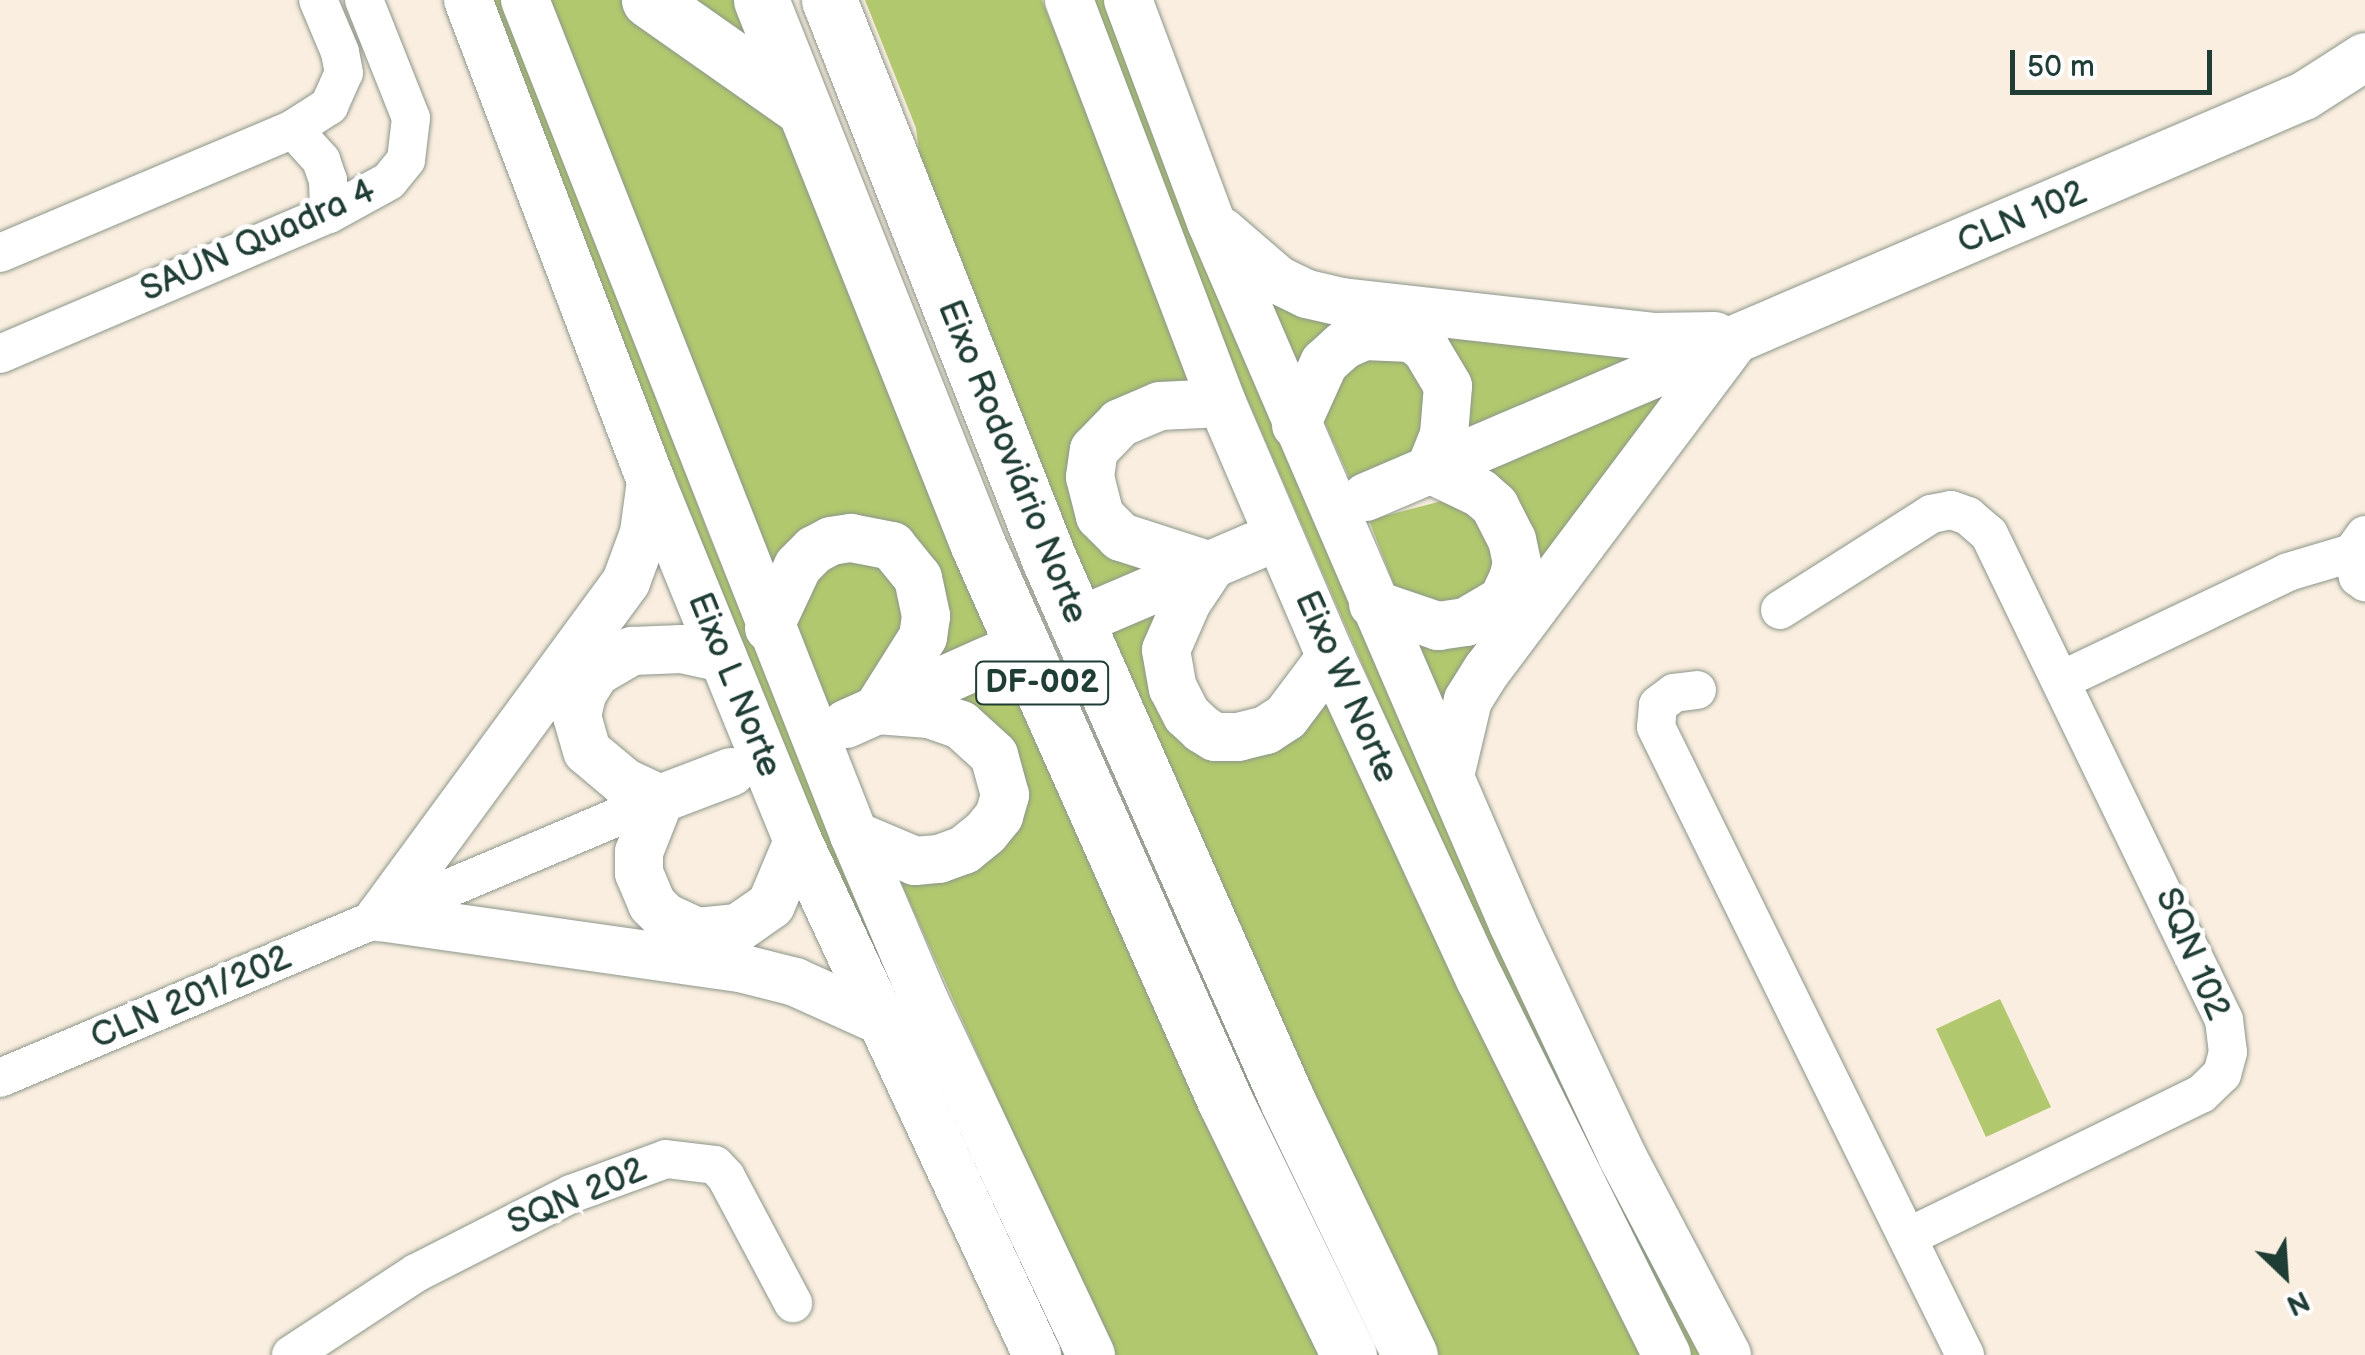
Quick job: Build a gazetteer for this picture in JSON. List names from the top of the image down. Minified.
{"streets":{"highway":["Eixo Rodoviário Norte","DF-002"],"main road":["CLN 102","Eixo L Norte","Eixo W Norte"],"street":["SAUN Quadra 4","SQN 102","CLN 201/202","SQN 202"]},"scale_bar":"50 m","north":"bottom right"}
